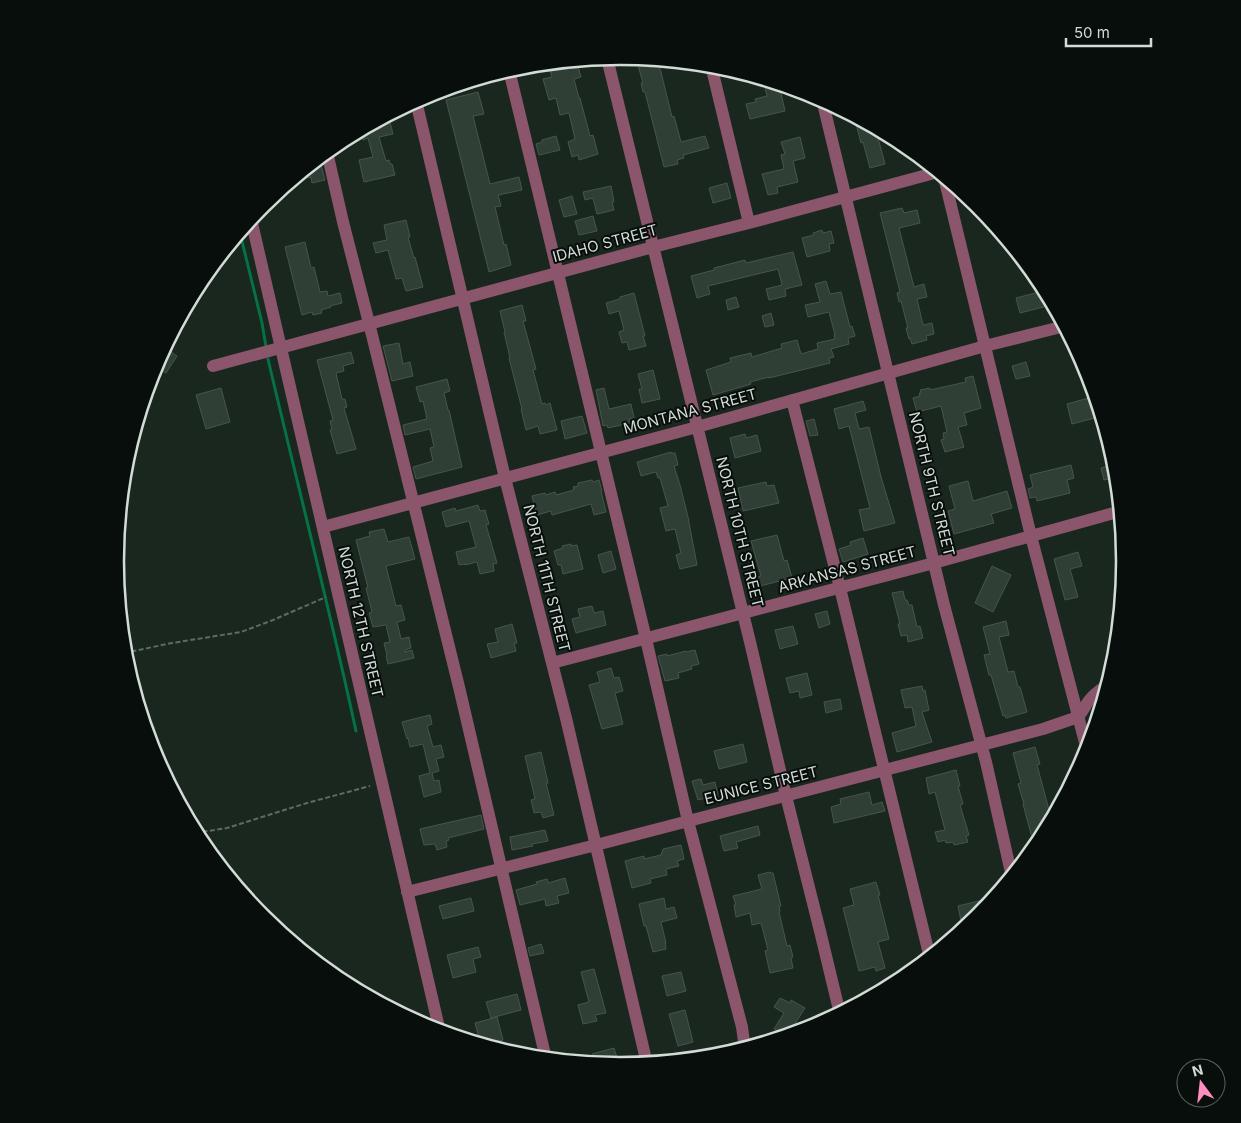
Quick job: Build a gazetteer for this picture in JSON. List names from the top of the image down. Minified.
{"streets":{"street":["IDAHO STREET","MONTANA STREET","NORTH 9TH STREET","NORTH 10TH STREET","ARKANSAS STREET","NORTH 11TH STREET","NORTH 12TH STREET","EUNICE STREET"]},"crossings":[["IDAHO STREET","NORTH 9TH STREET"],["IDAHO STREET","NORTH 10TH STREET"],["IDAHO STREET","NORTH 11TH STREET"],["IDAHO STREET","NORTH 12TH STREET"],["MONTANA STREET","NORTH 9TH STREET"],["MONTANA STREET","NORTH 10TH STREET"],["MONTANA STREET","NORTH 11TH STREET"],["MONTANA STREET","NORTH 12TH STREET"],["NORTH 9TH STREET","ARKANSAS STREET"],["NORTH 9TH STREET","EUNICE STREET"],["NORTH 10TH STREET","ARKANSAS STREET"],["NORTH 10TH STREET","EUNICE STREET"],["ARKANSAS STREET","NORTH 11TH STREET"],["NORTH 11TH STREET","EUNICE STREET"],["NORTH 12TH STREET","EUNICE STREET"]],"scale_bar":"50 m","north":"top"}
